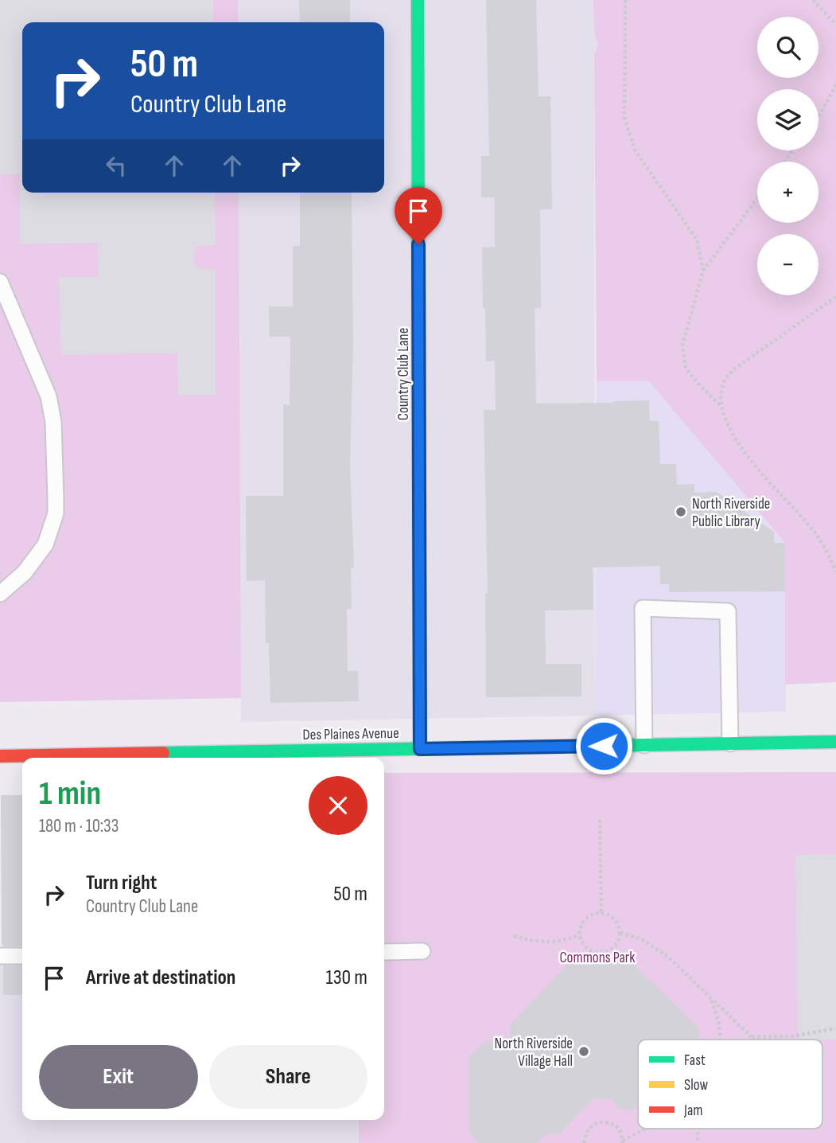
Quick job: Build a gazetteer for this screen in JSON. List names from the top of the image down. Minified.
{"streets":{"main road":["Country Club Lane","Des Plaines Avenue"]},"crossings":[["Country Club Lane","Des Plaines Avenue"]],"parks":["Commons Park"],"places":["North Riverside Public Library","North Riverside Village Hall"],"legend":["Fast","Slow","Jam"],"page":{"map_buttons":["+","−"],"turn":["50 m","Country Club Lane"],"heading":["1 min","180 m · 10:33"],"list":[{"name":"Turn right","note":"Country Club Lane","value":"50 m"},{"name":"Arrive at destination","value":"130 m"}],"buttons":["Exit","Share"]}}
